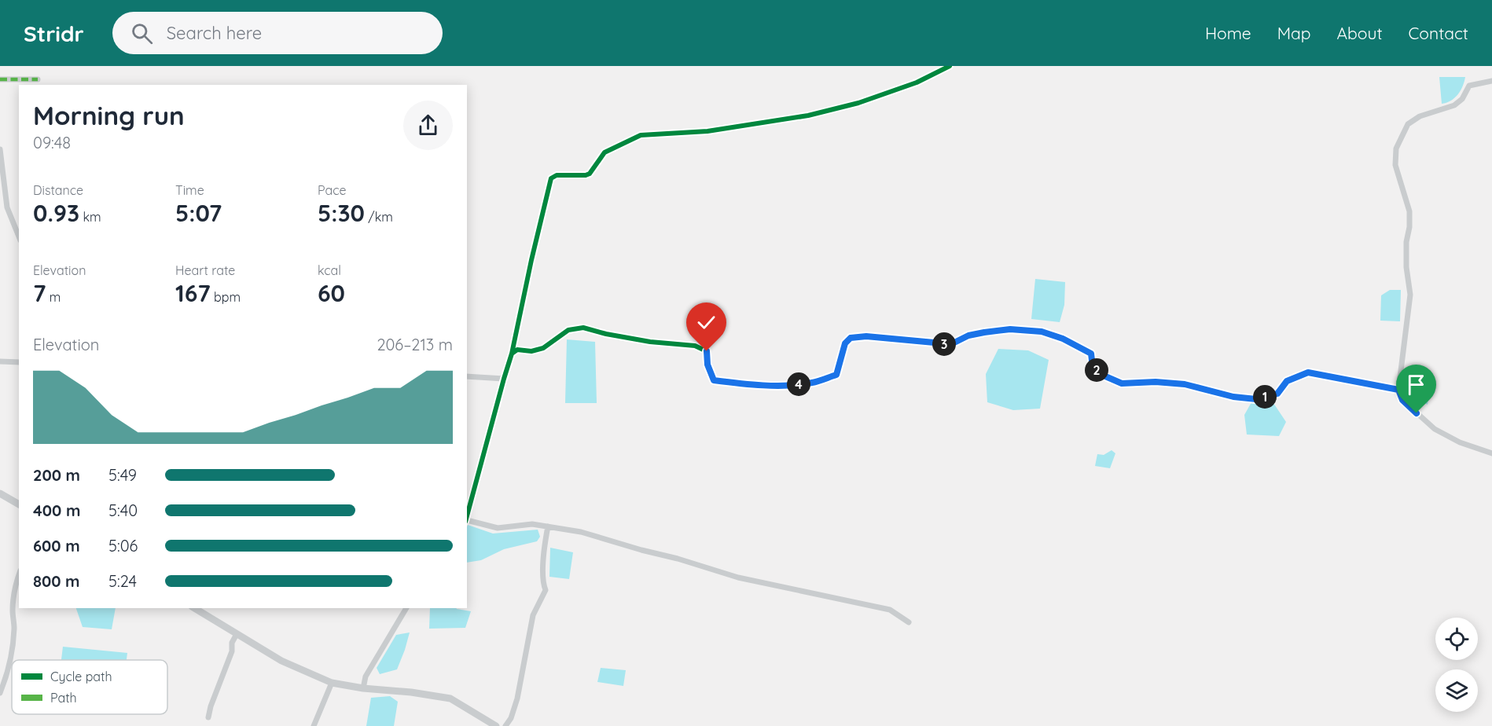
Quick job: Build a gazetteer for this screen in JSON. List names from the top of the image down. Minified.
{"legend":["Cycle path","Path"],"page":{"header":"Stridr","search":"Search here","nav":["Home","Map","About","Contact"],"heading":["Morning run","09:48"],"stats":[["Distance","0.93 km"],["Time","5:07"],["Pace","5:30 /km"],["Elevation","7 m"],["Heart rate","167 bpm"],["kcal","60"]],"chart":["Elevation","206–213 m"],"pins":["3","2","4","1"],"list":[{"name":"200 m","note":"5:49"},{"name":"400 m","note":"5:40"},{"name":"600 m","note":"5:06"},{"name":"800 m","note":"5:24"}]}}
